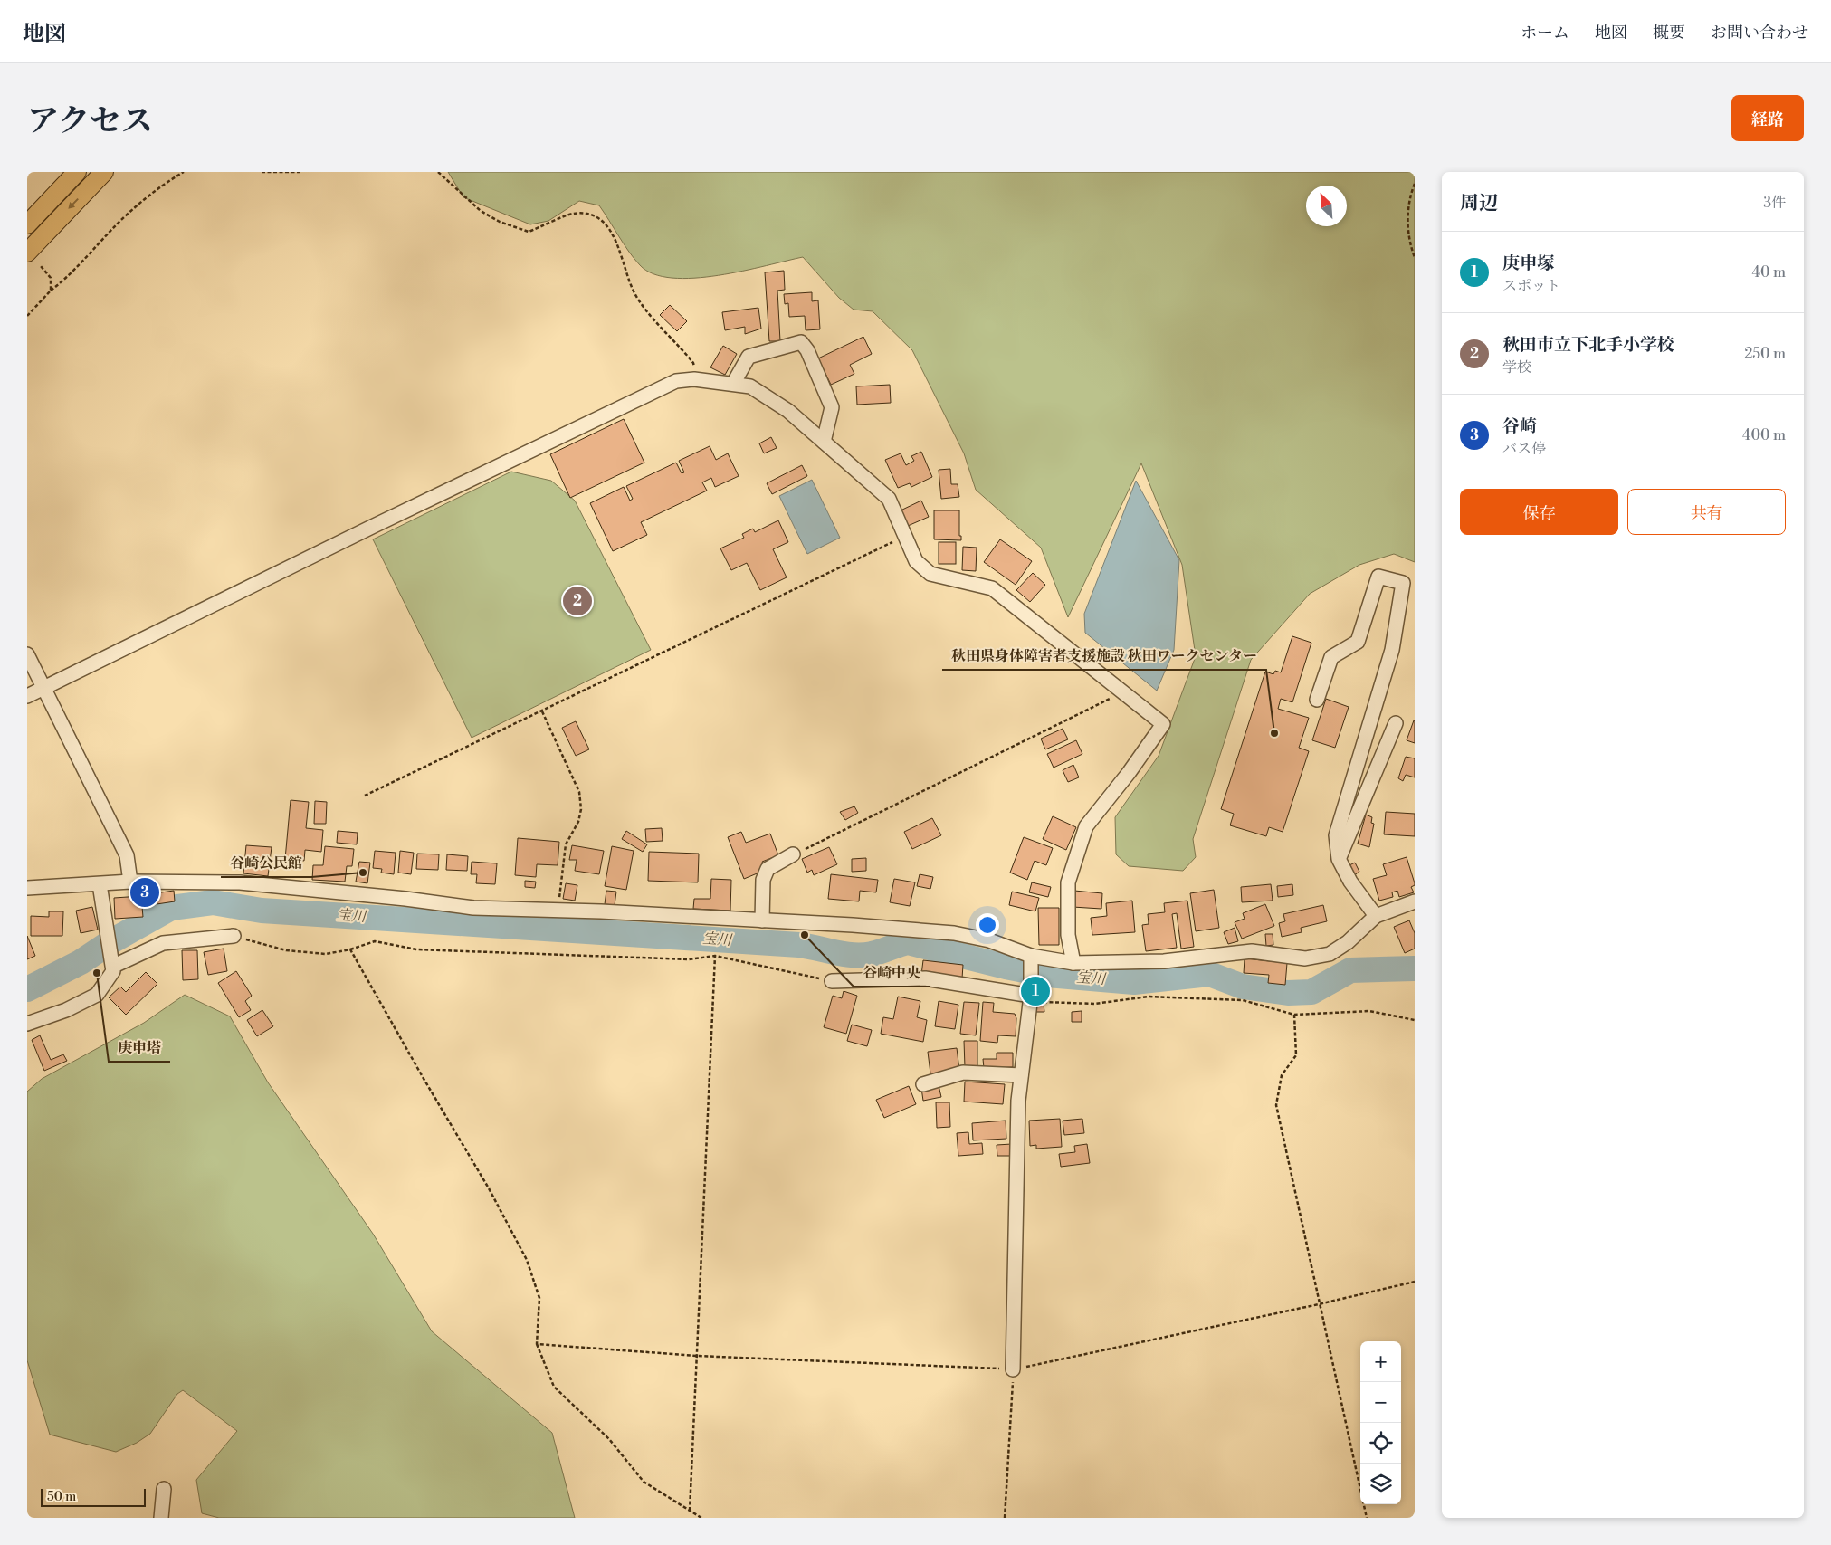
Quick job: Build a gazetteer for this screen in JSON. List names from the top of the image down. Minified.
{"water":["宝川"],"places":["秋田県身体障害者支援施設 秋田ワークセンター","谷崎公民館","谷崎中央","庚申塔"],"scale_bar":"50 m","north":"top left","page":{"header":"地図","nav":["ホーム","地図","概要","お問い合わせ"],"title":"アクセス","buttons":["経路",["保存","共有"]],"heading":["周辺","3件"],"list":[{"mark":"1","name":"庚申塚","note":"スポット","value":"40 m"},{"mark":"2","name":"秋田市立下北手小学校","note":"学校","value":"250 m"},{"mark":"3","name":"谷崎","note":"バス停","value":"400 m"}],"pins":["2","3","1"],"map_buttons":["+","−"],"scale":"50 m"}}
